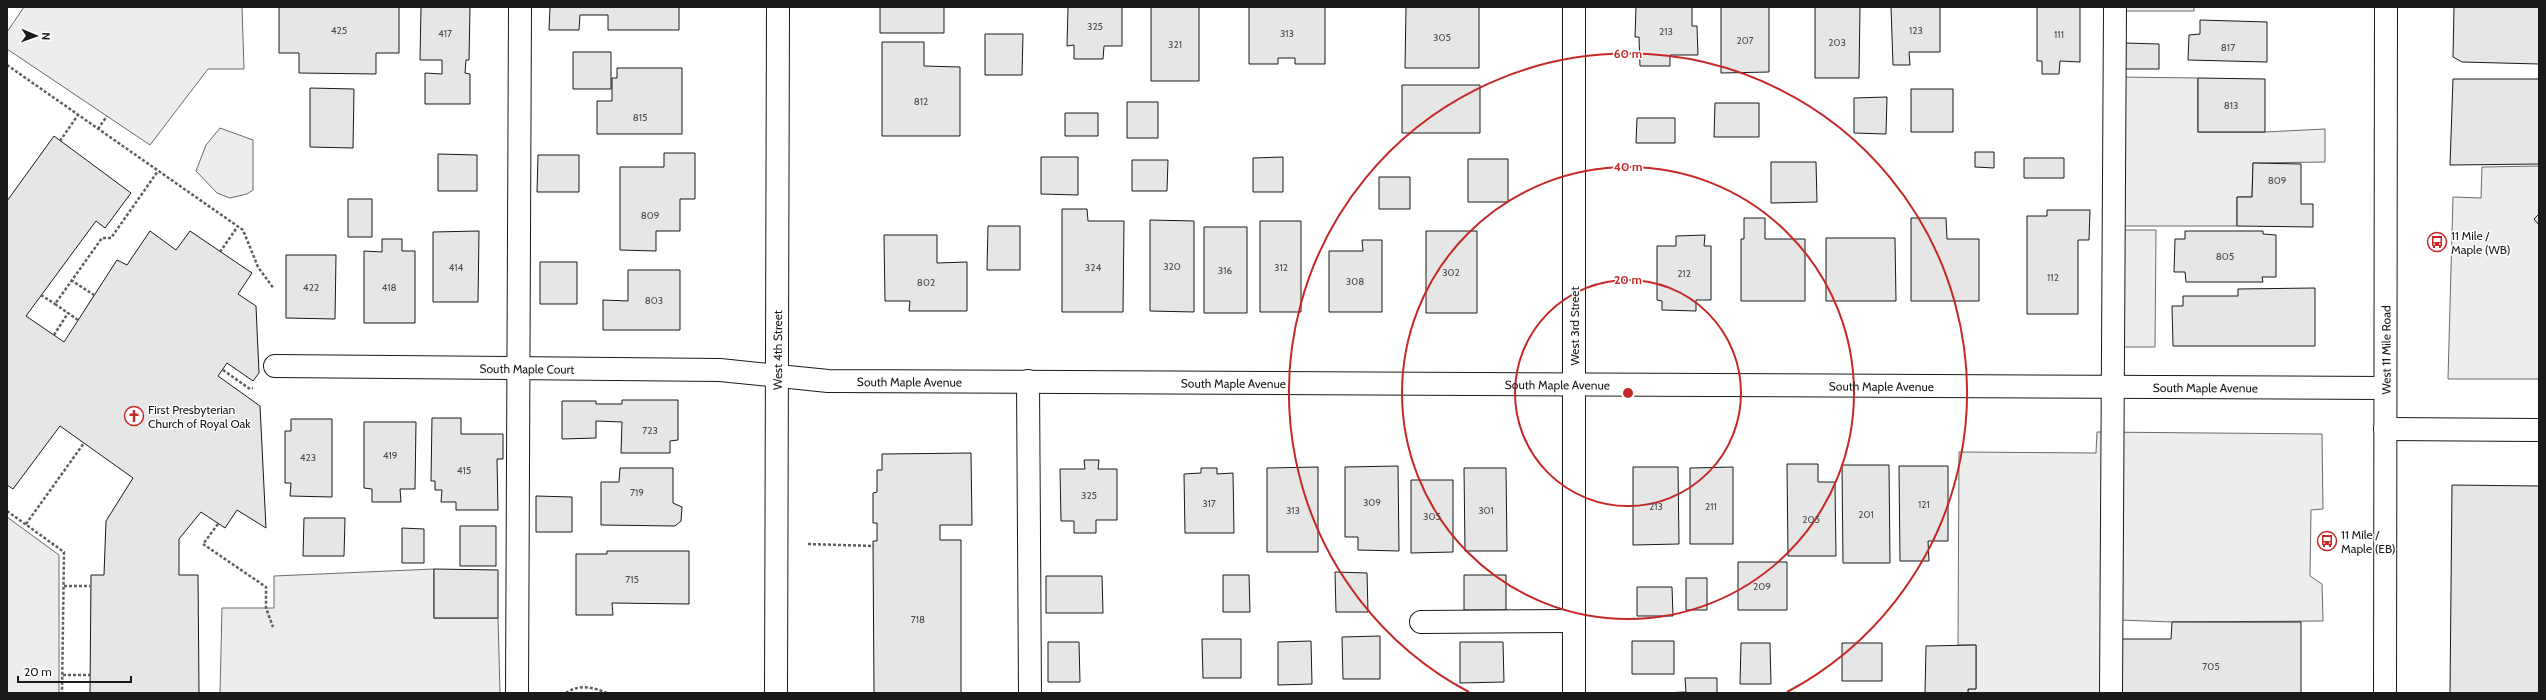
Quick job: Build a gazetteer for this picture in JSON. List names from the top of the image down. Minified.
{"streets":{"street":["West 3rd Street","West 4th Street","West 11 Mile Road","South Maple Court","South Maple Avenue"]},"crossings":[["West 3rd Street","South Maple Avenue"],["West 4th Street","South Maple Court"],["West 4th Street","South Maple Avenue"],["West 11 Mile Road","South Maple Avenue"],["South Maple Court","South Maple Avenue"]],"places":{"bus stop":["11 Mile / Maple (WB)","11 Mile / Maple (EB)"],"church":["First Presbyterian Church of Royal Oak"]},"house_numbers":["325","425","123","213","417","313","111","305","207","203","321","817","812","813","815","809","809","805","320","414","324","312","316","302","212","112","308","802","422","418","803","723","419","423","415","719","325","309","317","121","213","211","313","301","201","305","205","715","209","718","705"],"scale_bar":"20 m","north":"right","rings":["60 m","40 m","20 m"]}
